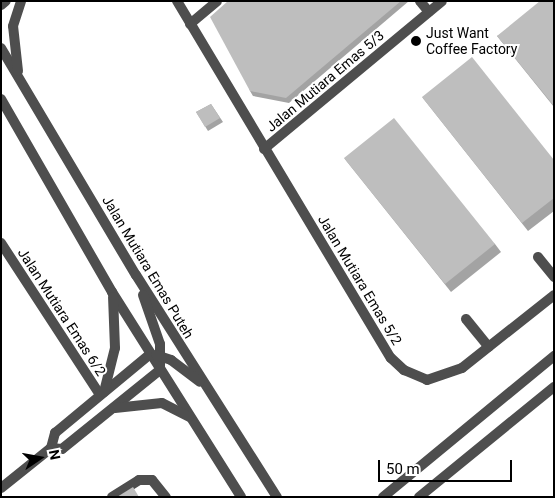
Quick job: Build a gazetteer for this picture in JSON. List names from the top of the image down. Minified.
{"streets":{"street":["Jalan Mutiara Emas 5/3","Jalan Mutiara Emas Puteh","Jalan Mutiara Emas 5/2","Jalan Mutiara Emas 6/2"]},"crossings":[["Jalan Mutiara Emas 5/3","Jalan Mutiara Emas 5/2"]],"places":["Just Want Coffee Factory"],"scale_bar":"50 m","north":"right"}
